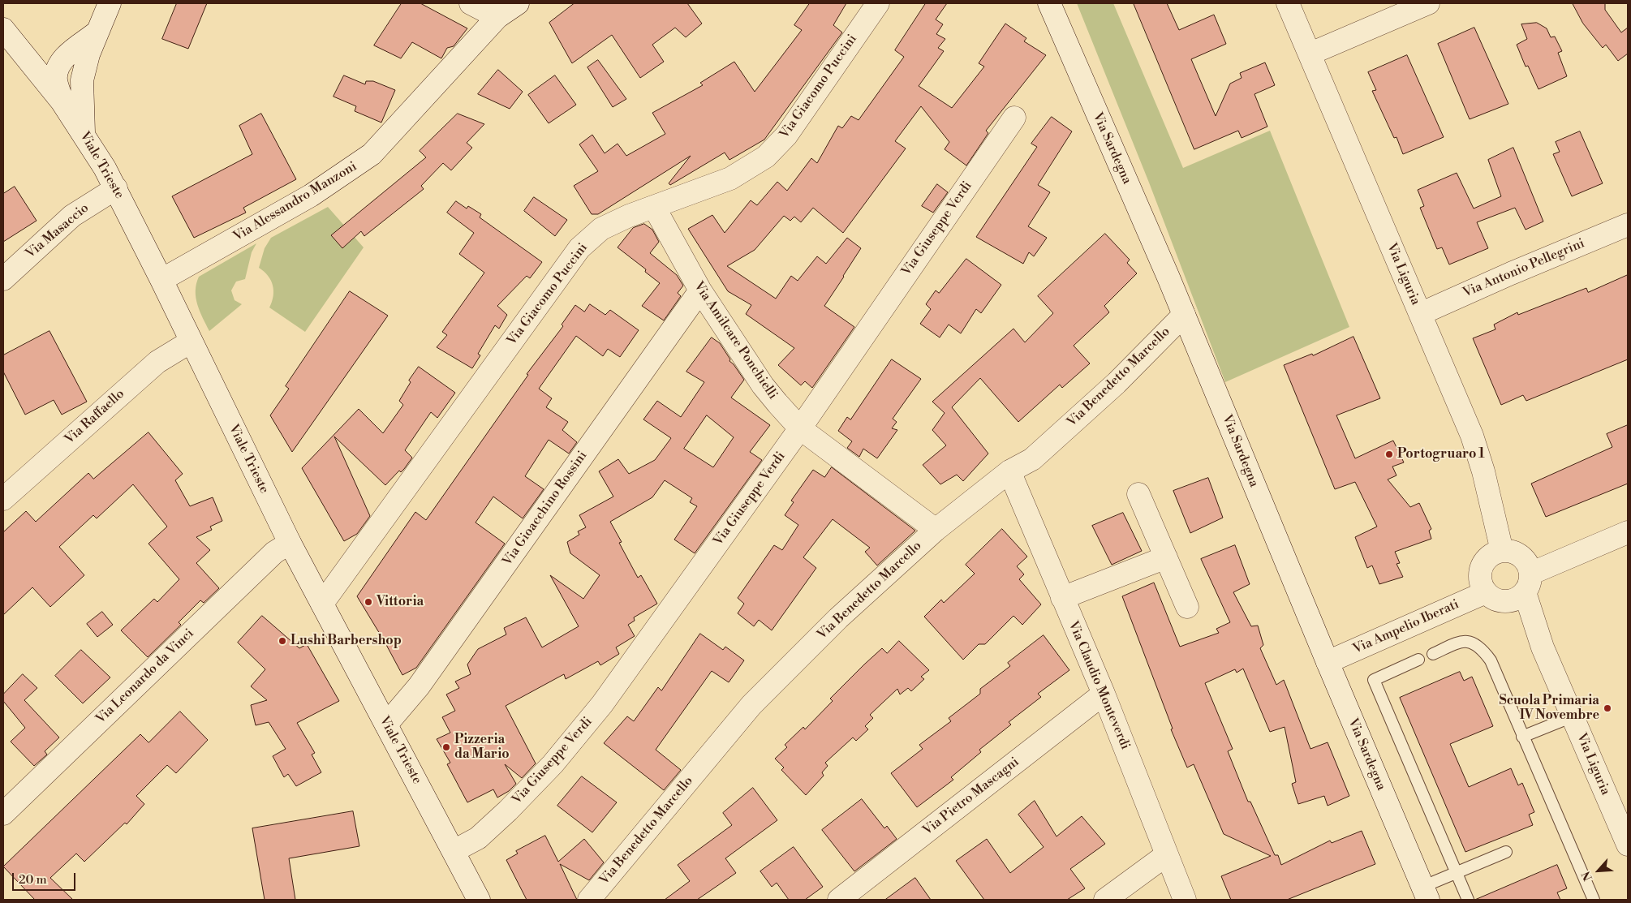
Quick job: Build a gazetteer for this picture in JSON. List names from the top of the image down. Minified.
{"streets":{"street":["Via Giacomo Puccini","Via Sardegna","Viale Trieste","Via Alessandro Manzoni","Via Giuseppe Verdi","Via Masaccio","Via Antonio Pellegrini","Via Liguria","Via Amilcare Ponchielli","Via Benedetto Marcello","Via Raffaello","Via Gioacchino Rossini","Via Ampelio Iberati","Via Leonardo da Vinci","Via Claudio Monteverdi","Via Pietro Mascagni"]},"crossings":[["Via Giacomo Puccini","Viale Trieste"],["Via Giacomo Puccini","Via Amilcare Ponchielli"],["Via Sardegna","Via Benedetto Marcello"],["Via Sardegna","Via Ampelio Iberati"],["Viale Trieste","Via Alessandro Manzoni"],["Viale Trieste","Via Giuseppe Verdi"],["Viale Trieste","Via Masaccio"],["Viale Trieste","Via Raffaello"],["Viale Trieste","Via Gioacchino Rossini"],["Viale Trieste","Via Leonardo da Vinci"],["Via Giuseppe Verdi","Via Amilcare Ponchielli"],["Via Antonio Pellegrini","Via Liguria"],["Via Liguria","Via Ampelio Iberati"],["Via Amilcare Ponchielli","Via Benedetto Marcello"],["Via Amilcare Ponchielli","Via Gioacchino Rossini"],["Via Benedetto Marcello","Via Claudio Monteverdi"],["Via Claudio Monteverdi","Via Pietro Mascagni"]],"places":["Portogruaro 1","Vittoria","Lushi Barbershop","Scuola Primaria IV Novembre","Pizzeria da Mario"],"scale_bar":"20 m","north":"bottom left"}
